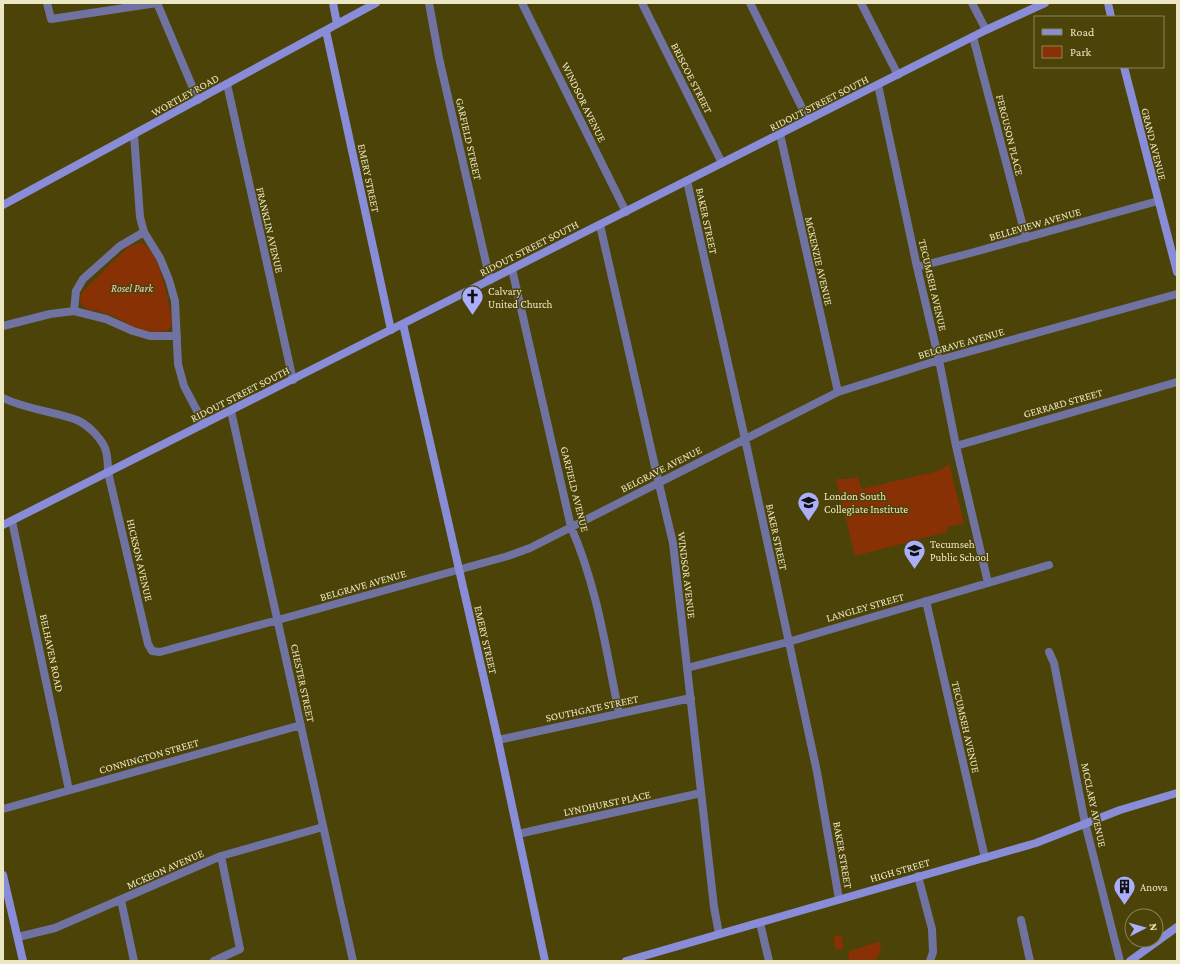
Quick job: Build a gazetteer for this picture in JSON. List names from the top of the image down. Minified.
{"streets":{"street":["BRISCOE STREET","WORTLEY ROAD","WINDSOR AVENUE","RIDOUT STREET SOUTH","FERGUSON PLACE","GARFIELD STREET","GRAND AVENUE","EMERY STREET","BAKER STREET","BELLEVIEW AVENUE","FRANKLIN AVENUE","MCKENZIE AVENUE","TECUMSEH AVENUE","BELGRAVE AVENUE","GERRARD STREET","GARFIELD AVENUE","HICKSON AVENUE","LANGLEY STREET","BELHAVEN ROAD","CHESTER STREET","SOUTHGATE STREET","CONNINGTON STREET","LYNDHURST PLACE","MCCLARY AVENUE","MCKEON AVENUE","HIGH STREET"]},"crossings":[["BRISCOE STREET","RIDOUT STREET SOUTH"],["WORTLEY ROAD","EMERY STREET"],["WORTLEY ROAD","FRANKLIN AVENUE"],["WINDSOR AVENUE","RIDOUT STREET SOUTH"],["WINDSOR AVENUE","BELGRAVE AVENUE"],["WINDSOR AVENUE","LANGLEY STREET"],["WINDSOR AVENUE","SOUTHGATE STREET"],["WINDSOR AVENUE","LYNDHURST PLACE"],["WINDSOR AVENUE","HIGH STREET"],["RIDOUT STREET SOUTH","FERGUSON PLACE"],["RIDOUT STREET SOUTH","GARFIELD STREET"],["RIDOUT STREET SOUTH","EMERY STREET"],["RIDOUT STREET SOUTH","BAKER STREET"],["RIDOUT STREET SOUTH","FRANKLIN AVENUE"],["RIDOUT STREET SOUTH","MCKENZIE AVENUE"],["RIDOUT STREET SOUTH","TECUMSEH AVENUE"],["RIDOUT STREET SOUTH","GARFIELD AVENUE"],["RIDOUT STREET SOUTH","HICKSON AVENUE"],["RIDOUT STREET SOUTH","BELHAVEN ROAD"],["RIDOUT STREET SOUTH","CHESTER STREET"],["FERGUSON PLACE","BELLEVIEW AVENUE"],["GRAND AVENUE","BELLEVIEW AVENUE"],["EMERY STREET","BELGRAVE AVENUE"],["EMERY STREET","SOUTHGATE STREET"],["EMERY STREET","LYNDHURST PLACE"],["BAKER STREET","BELGRAVE AVENUE"],["BAKER STREET","LANGLEY STREET"],["BAKER STREET","HIGH STREET"],["BELLEVIEW AVENUE","TECUMSEH AVENUE"],["MCKENZIE AVENUE","BELGRAVE AVENUE"],["TECUMSEH AVENUE","BELGRAVE AVENUE"],["TECUMSEH AVENUE","GERRARD STREET"],["TECUMSEH AVENUE","LANGLEY STREET"],["TECUMSEH AVENUE","HIGH STREET"],["BELGRAVE AVENUE","GARFIELD AVENUE"],["BELGRAVE AVENUE","HICKSON AVENUE"],["BELGRAVE AVENUE","CHESTER STREET"],["GARFIELD AVENUE","SOUTHGATE STREET"],["BELHAVEN ROAD","CONNINGTON STREET"],["CHESTER STREET","CONNINGTON STREET"],["CHESTER STREET","MCKEON AVENUE"],["MCCLARY AVENUE","HIGH STREET"]],"parks":["Rosel Park"],"places":{"church":["Calvary United Church"],"school or university":["London South Collegiate Institute","Tecumseh Public School"],"building":["Anova"]},"legend":["Road","Park"],"north":"right"}
